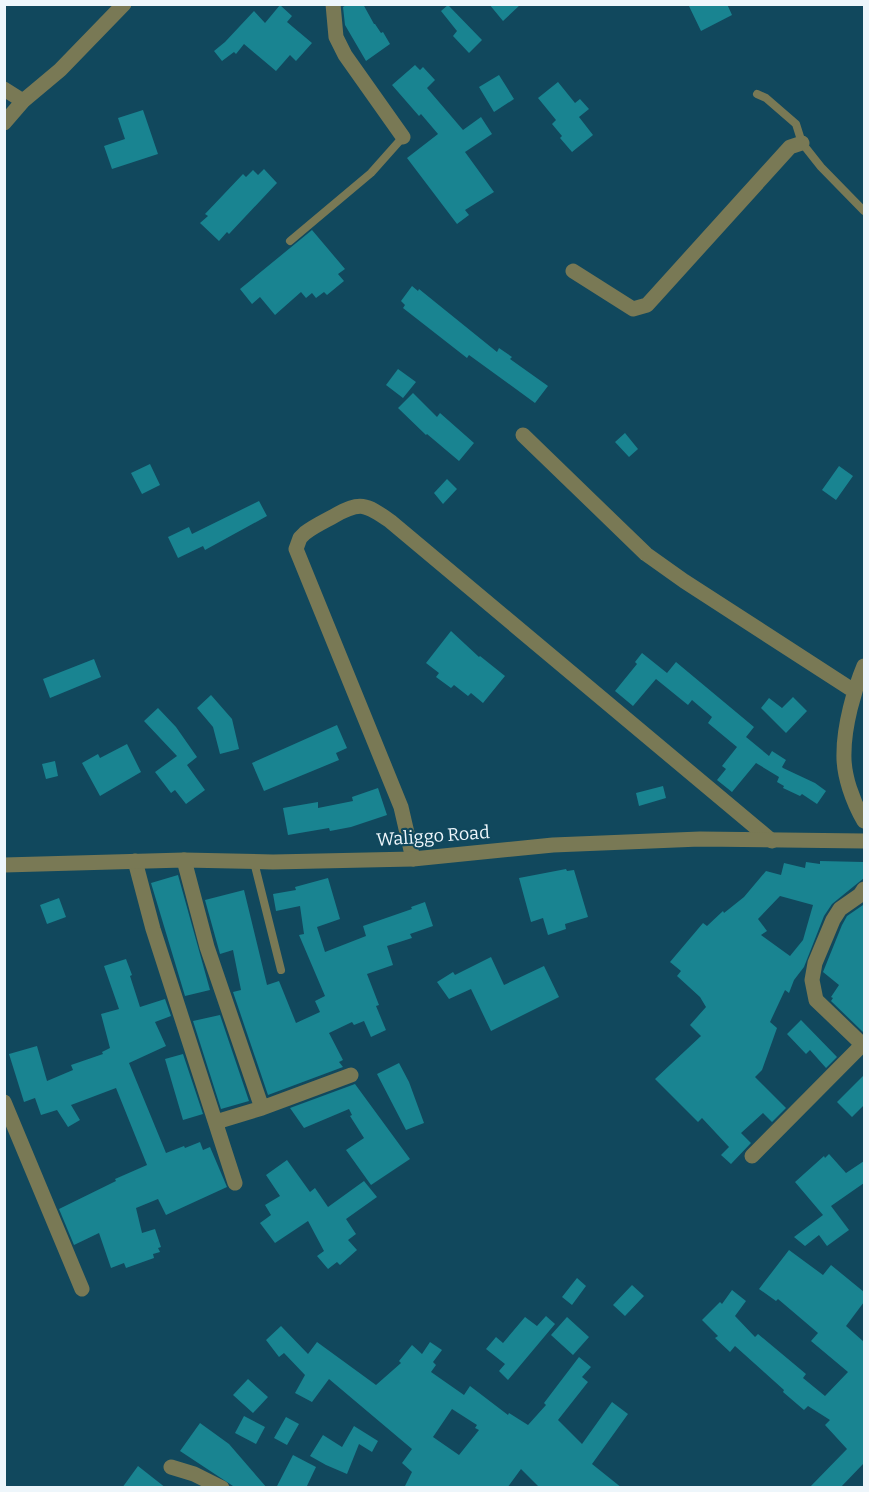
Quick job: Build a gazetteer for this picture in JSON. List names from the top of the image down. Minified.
{"streets":{"street":["Waliggo Road"]}}
